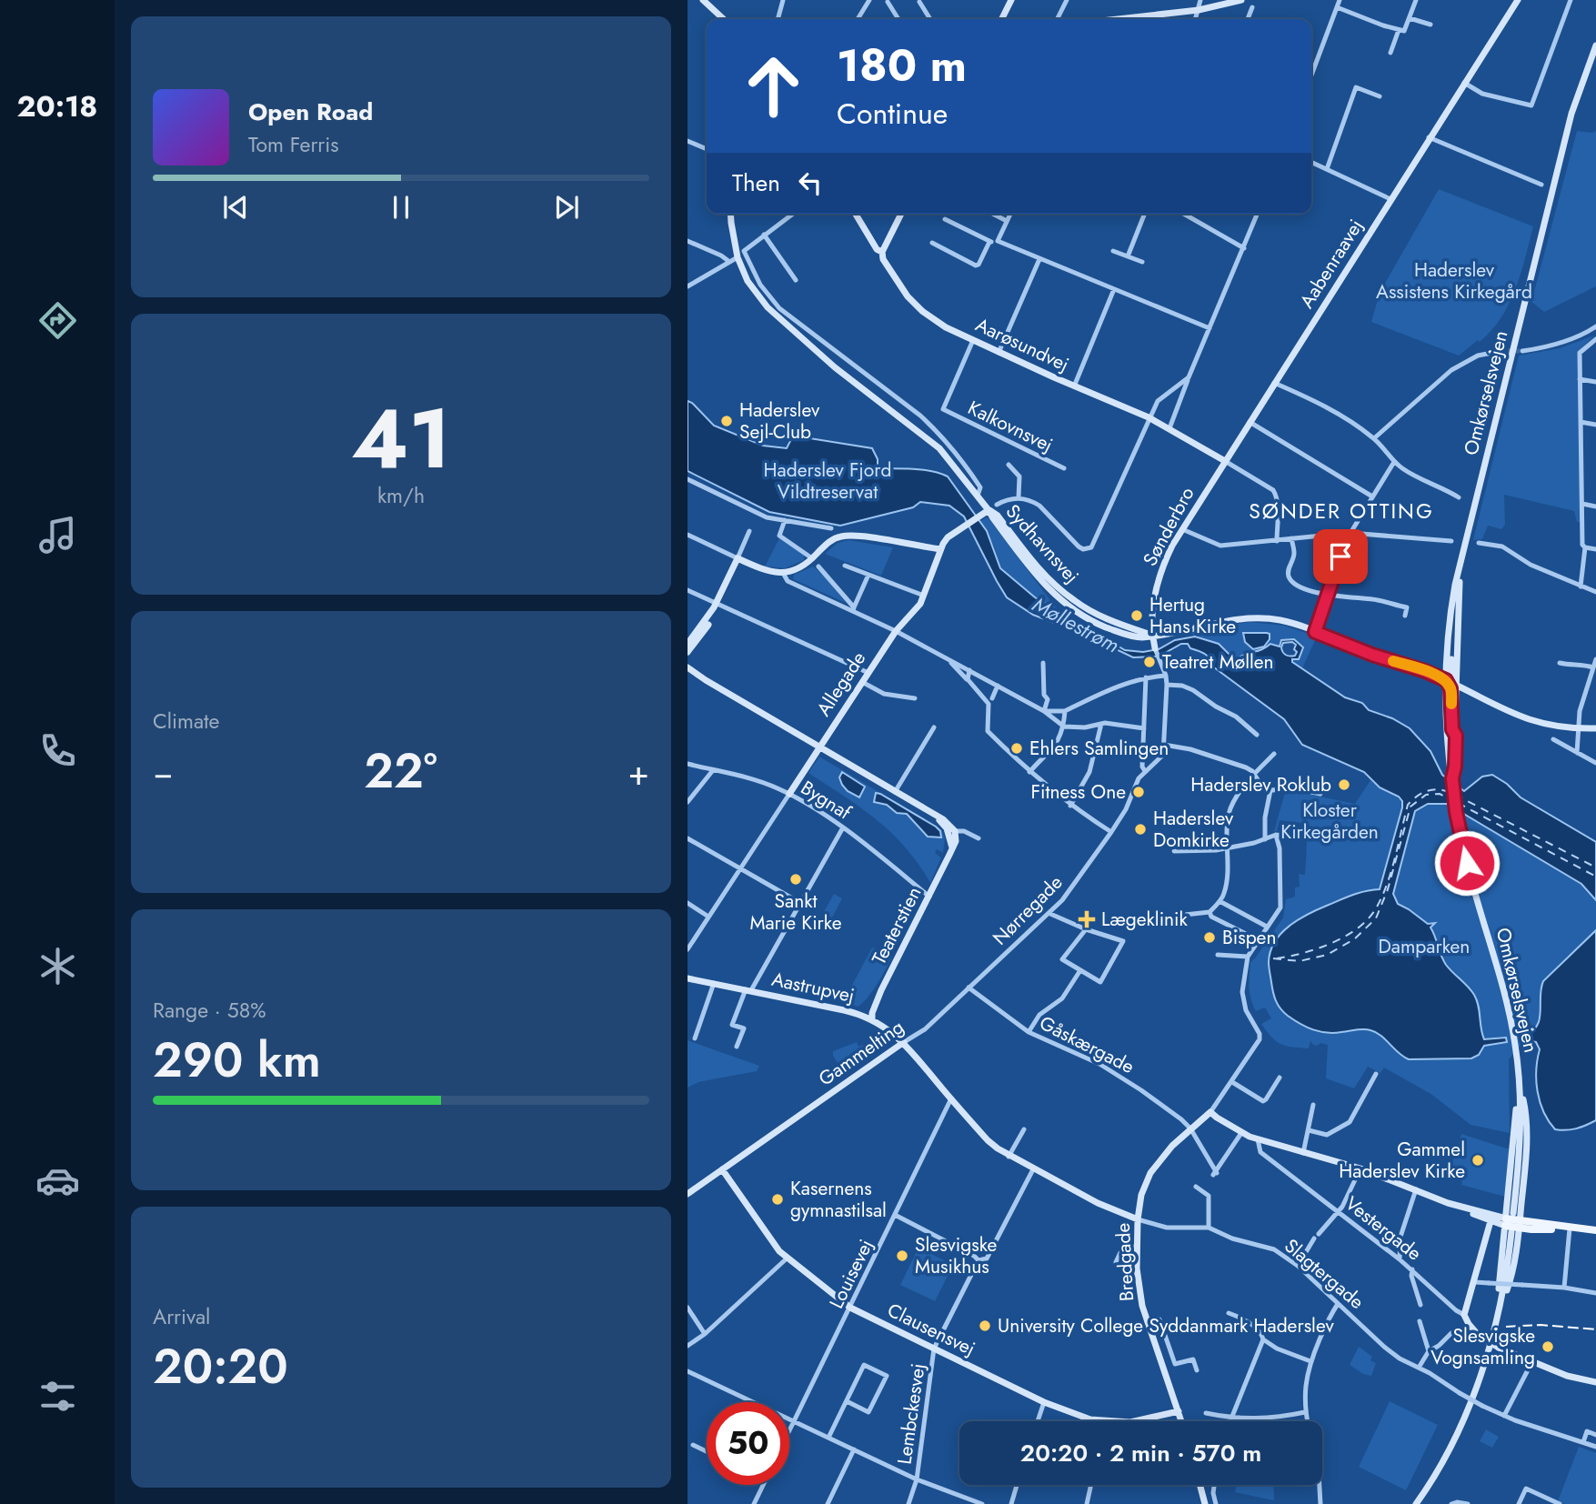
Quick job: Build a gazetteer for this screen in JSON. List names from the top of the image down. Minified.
{"streets":{"street":["Aabenraavej","Aarøsundvej","Omkørselsvejen","Kalkovnsvej","Sønderbro","Sydhavnsvej","Allegade","Bygnaf","Nørregade","Teaterstien","Aastrupvej","Gåskærgade","Gammelting","Vestergade","Bredgade","Louisevej","Slagtergade","Clausensvej","Lembckesvej"]},"crossings":[["Aabenraavej","Aarøsundvej"],["Aabenraavej","Sønderbro"],["Aarøsundvej","Kalkovnsvej"],["Aarøsundvej","Sønderbro"],["Omkørselsvejen","Sydhavnsvej"],["Sønderbro","Sydhavnsvej"],["Allegade","Bygnaf"],["Bygnaf","Teaterstien"],["Nørregade","Gåskærgade"],["Nørregade","Gammelting"],["Teaterstien","Aastrupvej"],["Aastrupvej","Gammelting"],["Aastrupvej","Bredgade"],["Aastrupvej","Louisevej"],["Aastrupvej","Lembckesvej"],["Gåskærgade","Bredgade"],["Gammelting","Clausensvej"],["Bredgade","Clausensvej"],["Louisevej","Clausensvej"],["Clausensvej","Lembckesvej"]],"districts":["SØNDER OTTING"],"water":["Møllestrøm"],"parks":["Haderslev Assistens Kirkegård","Haderslev Fjord Vildtreservat","Kloster Kirkegården","Damparken"],"places":{"other":["Haderslev Sejl-Club","Hertug Hans Kirke","Teatret Møllen","Ehlers Samlingen","Haderslev Roklub","Fitness One","Haderslev Domkirke","Sankt Marie Kirke","Bispen","Gammel Haderslev Kirke","Kasernens gymnastilsal","Slesvigske Musikhus","University College Syddanmark Haderslev","Slesvigske Vognsamling"],"health":["Lægeklinik"]},"page":{"tabs":"20:18","turn":["180 m","Continue"],"song":["Open Road","Tom Ferris"],"then":"Then","tile":[["41","km/h"],"Climate",["Range · 58%","290 km"],["Arrival","20:20"]],"heat":["−","22°","+"],"limit":"50","trip":"20:20 · 2 min · 570 m"}}
